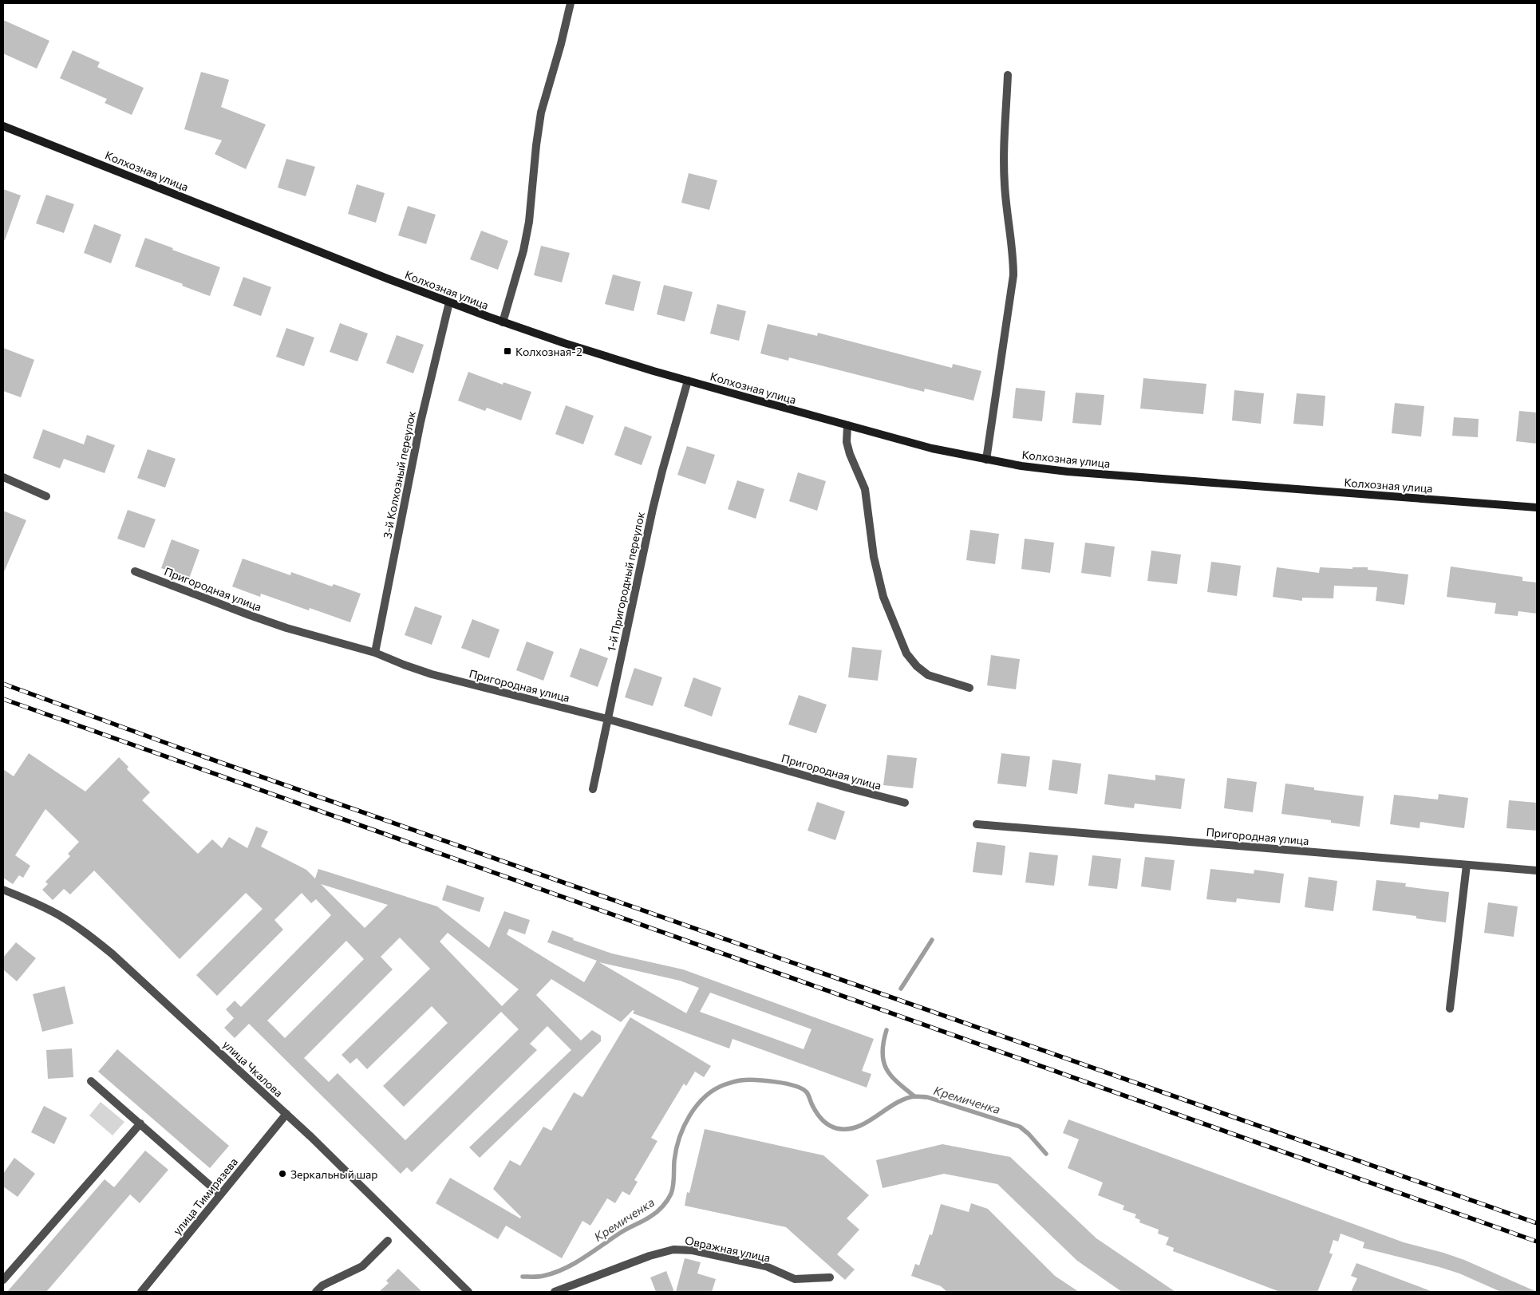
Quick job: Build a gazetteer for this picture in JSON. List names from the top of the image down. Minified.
{"streets":{"main road":["Колхозная улица"],"street":["3-й Колхозный переулок","1-й Пригородный переулок","Пригородная улица","улица Чкалова","улица Тимирязева","Овражная улица"]},"crossings":[["Колхозная улица","3-й Колхозный переулок"],["Колхозная улица","1-й Пригородный переулок"],["3-й Колхозный переулок","Пригородная улица"],["1-й Пригородный переулок","Пригородная улица"],["улица Чкалова","улица Тимирязева"]],"water":["Кремиченка"],"places":{"transit":["Колхозная-2"],"other":["Зеркальный шар"]}}
